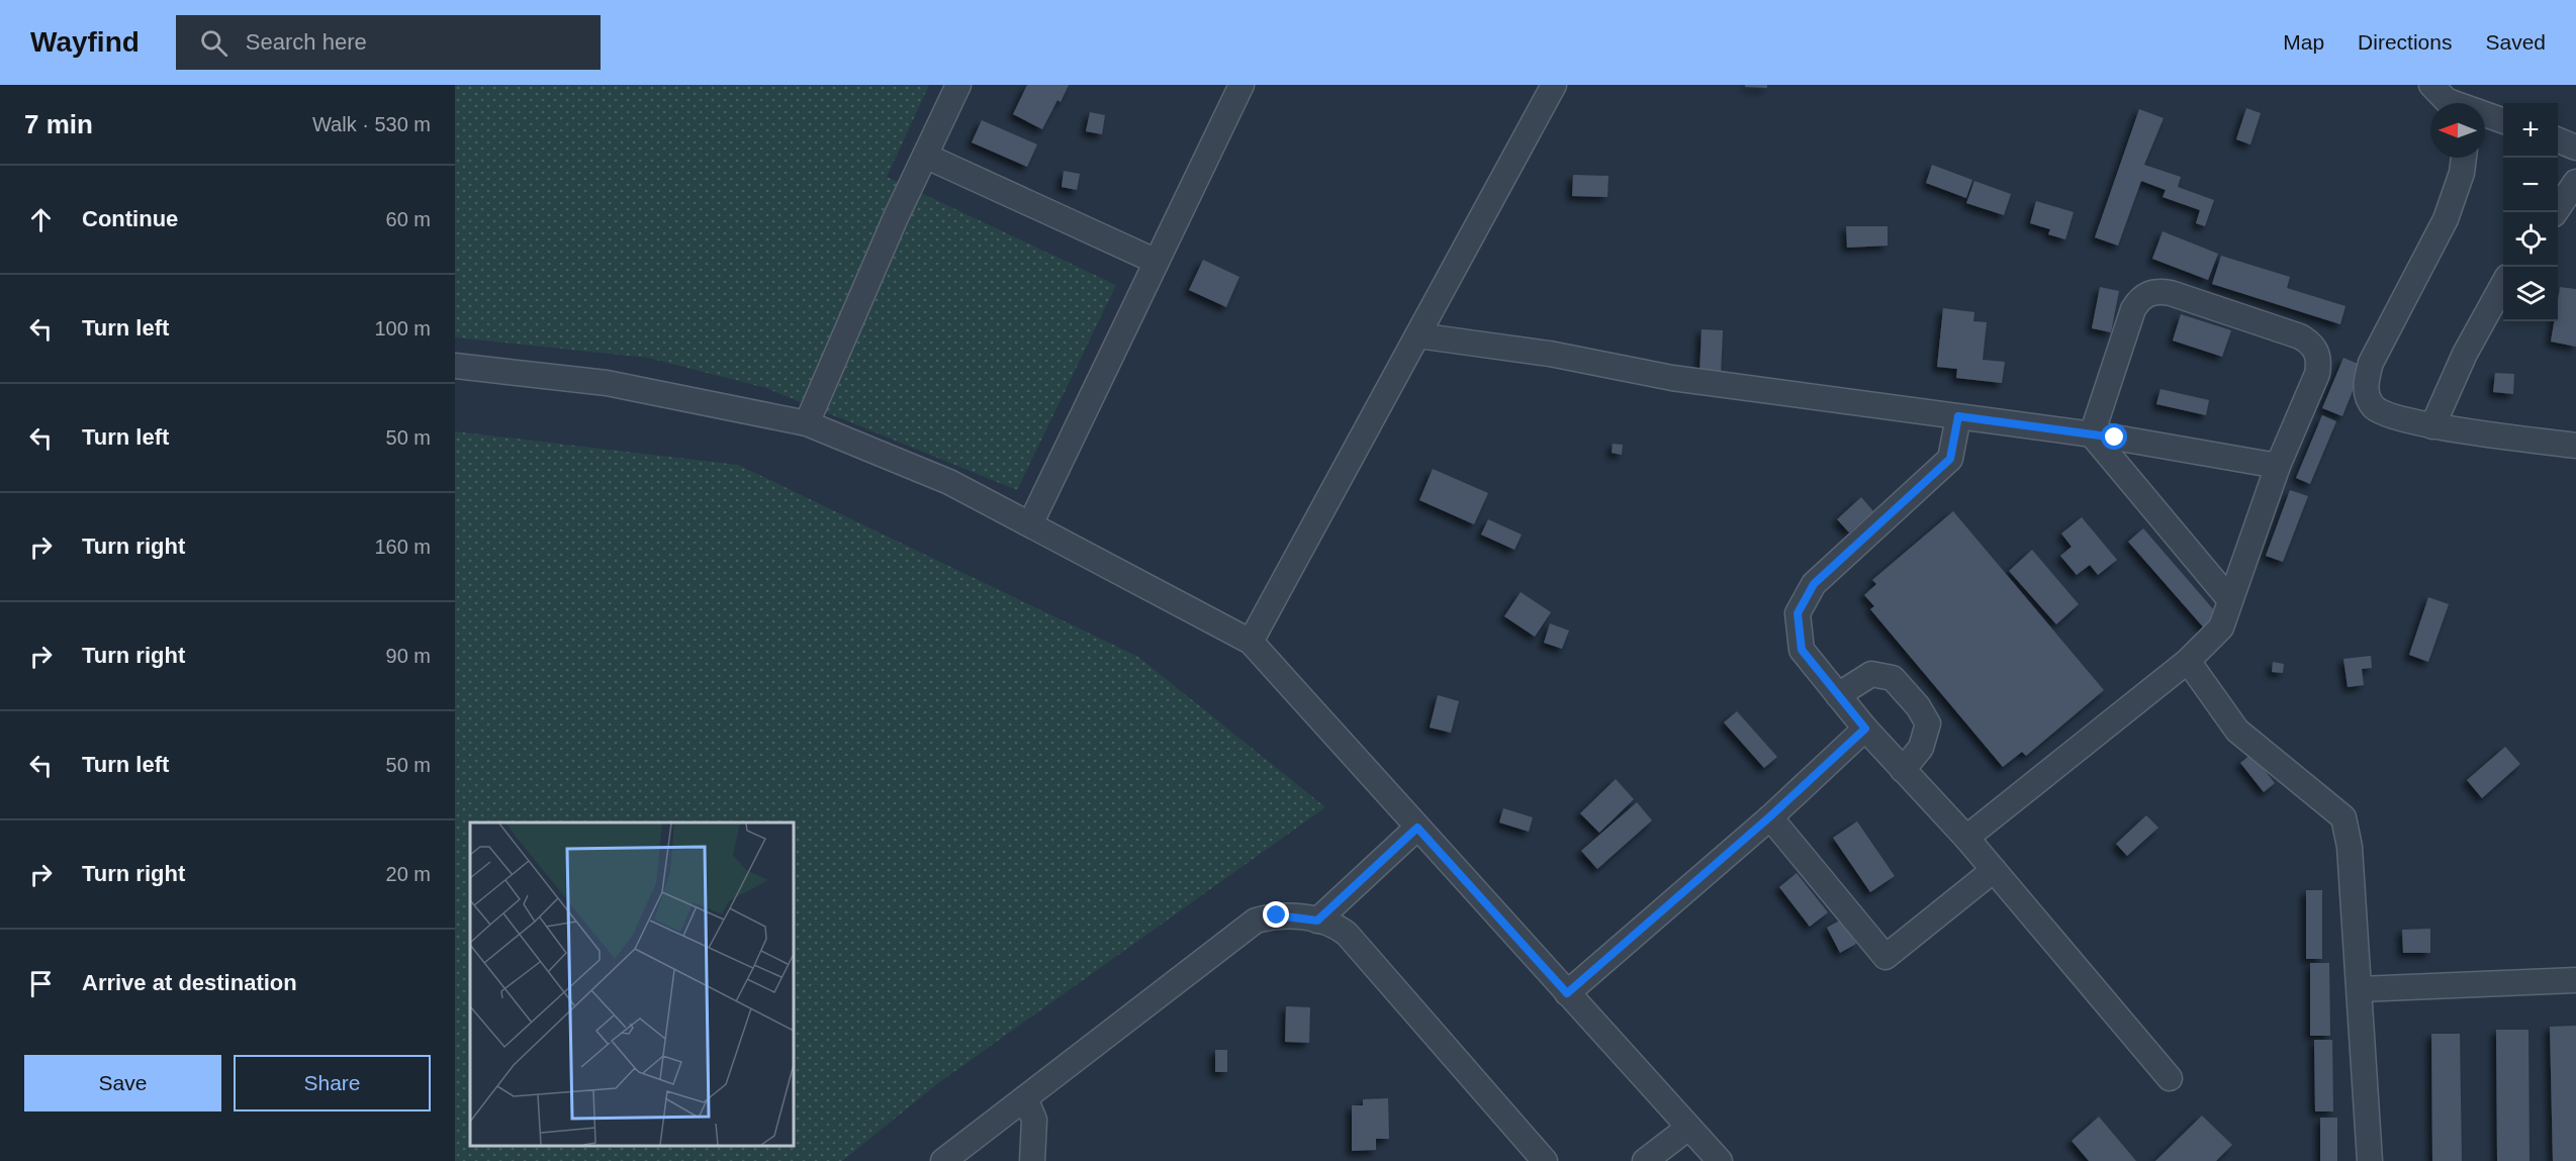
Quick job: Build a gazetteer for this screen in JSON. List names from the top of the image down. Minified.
{"north":"left","page":{"header":"Wayfind","search":"Search here","nav":["Map","Directions","Saved"],"heading":["7 min","Walk · 530 m"],"map_buttons":["+","−"],"list":[["Continue","60 m"],["Turn left","100 m"],["Turn left","50 m"],["Turn right","160 m"],["Turn right","90 m"],["Turn left","50 m"],["Turn right","20 m"],"Arrive at destination"],"buttons":["Save","Share"]}}
